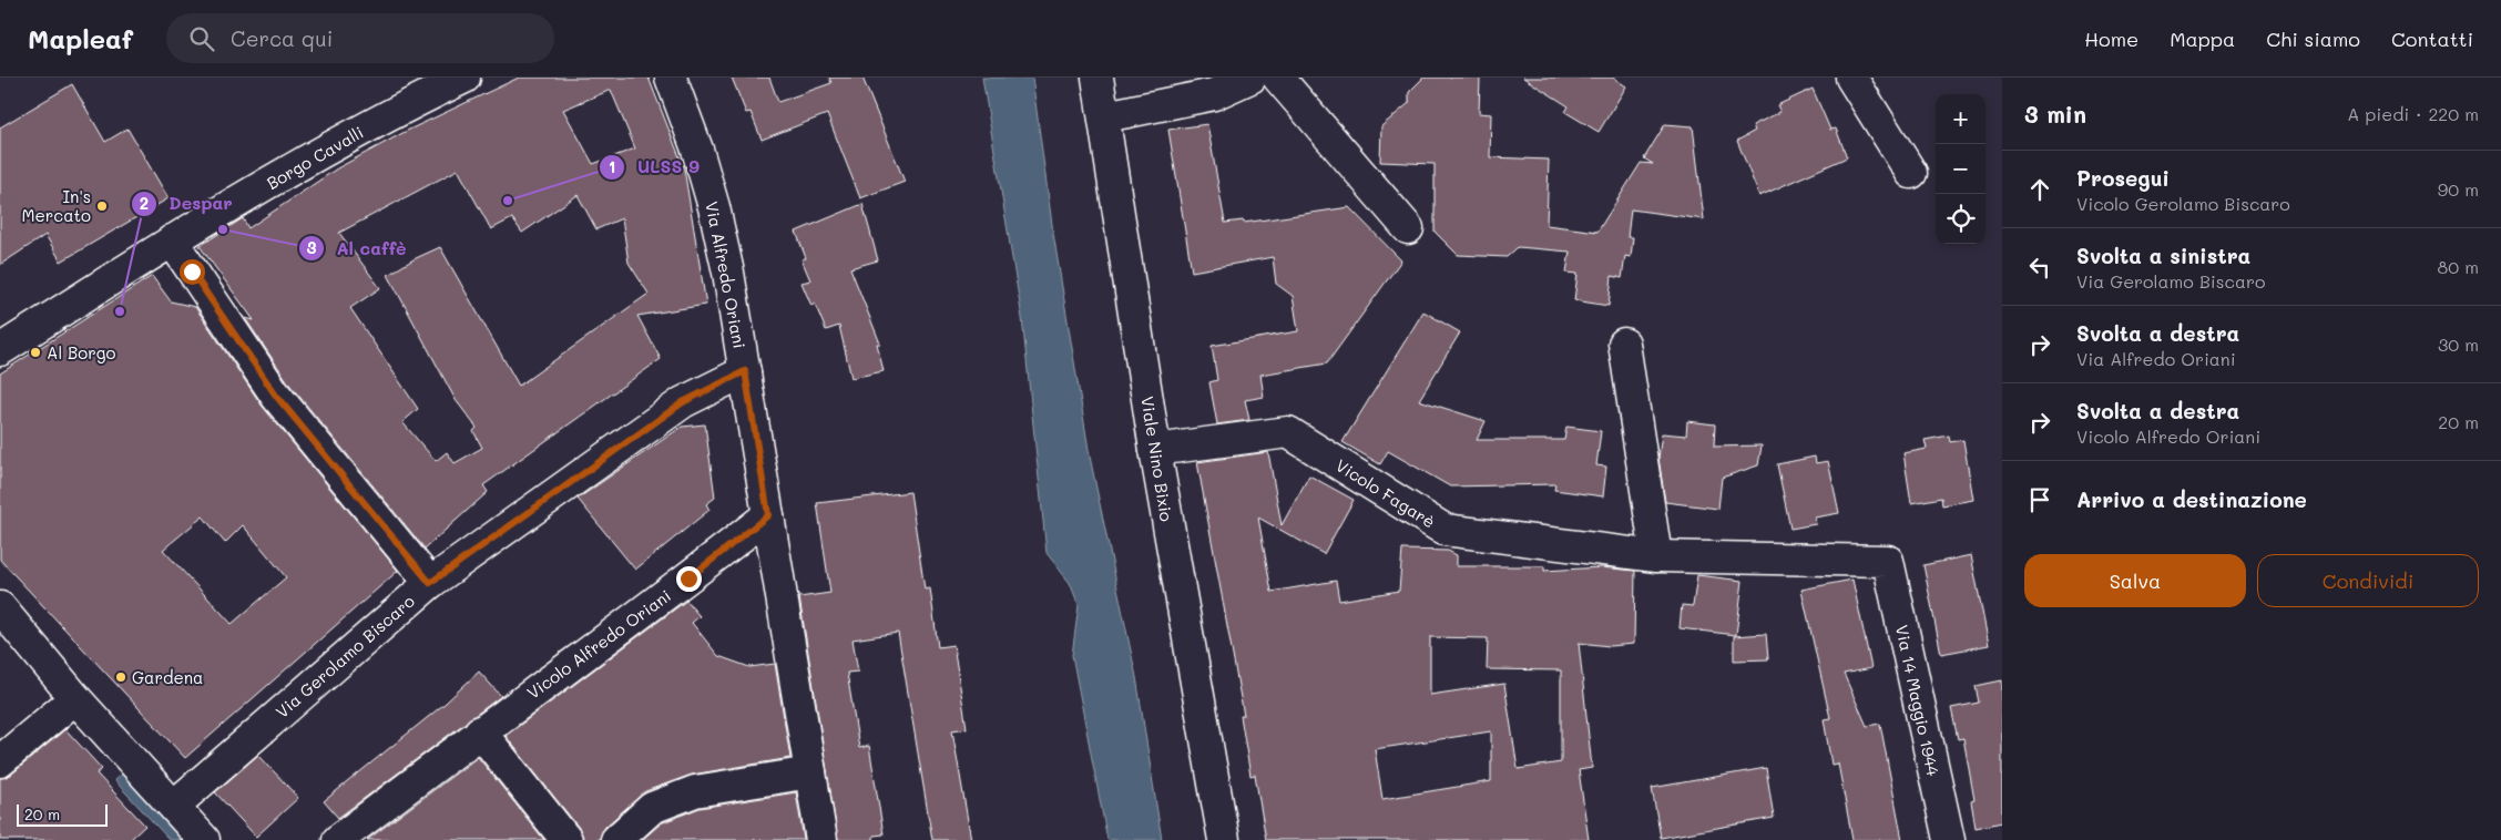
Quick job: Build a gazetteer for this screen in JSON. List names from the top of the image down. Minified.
{"streets":{"street":["Borgo Cavalli","Via Alfredo Oriani","Viale Nino Bixio","Vicolo Fagarè","Vicolo Alfredo Oriani","Via Gerolamo Biscaro","Via 14 Maggio 1944"]},"crossings":[["Via Alfredo Oriani","Vicolo Alfredo Oriani"],["Via Alfredo Oriani","Via Gerolamo Biscaro"],["Viale Nino Bixio","Vicolo Fagarè"],["Vicolo Fagarè","Via 14 Maggio 1944"]],"places":["ULSS 9","In's Mercato","Al caffè","Despar","Al Borgo","Gardena"],"scale_bar":"20 m","page":{"header":"Mapleaf","search":"Cerca qui","nav":["Home","Mappa","Chi siamo","Contatti"],"heading":["3 min","A piedi · 220 m"],"map_buttons":["+","−"],"list":[["Prosegui","Vicolo Gerolamo Biscaro","90 m"],["Svolta a sinistra","Via Gerolamo Biscaro","80 m"],["Svolta a destra","Via Alfredo Oriani","30 m"],["Svolta a destra","Vicolo Alfredo Oriani","20 m"],"Arrivo a destinazione"],"buttons":["Salva","Condividi"],"scale":"20 m"}}
